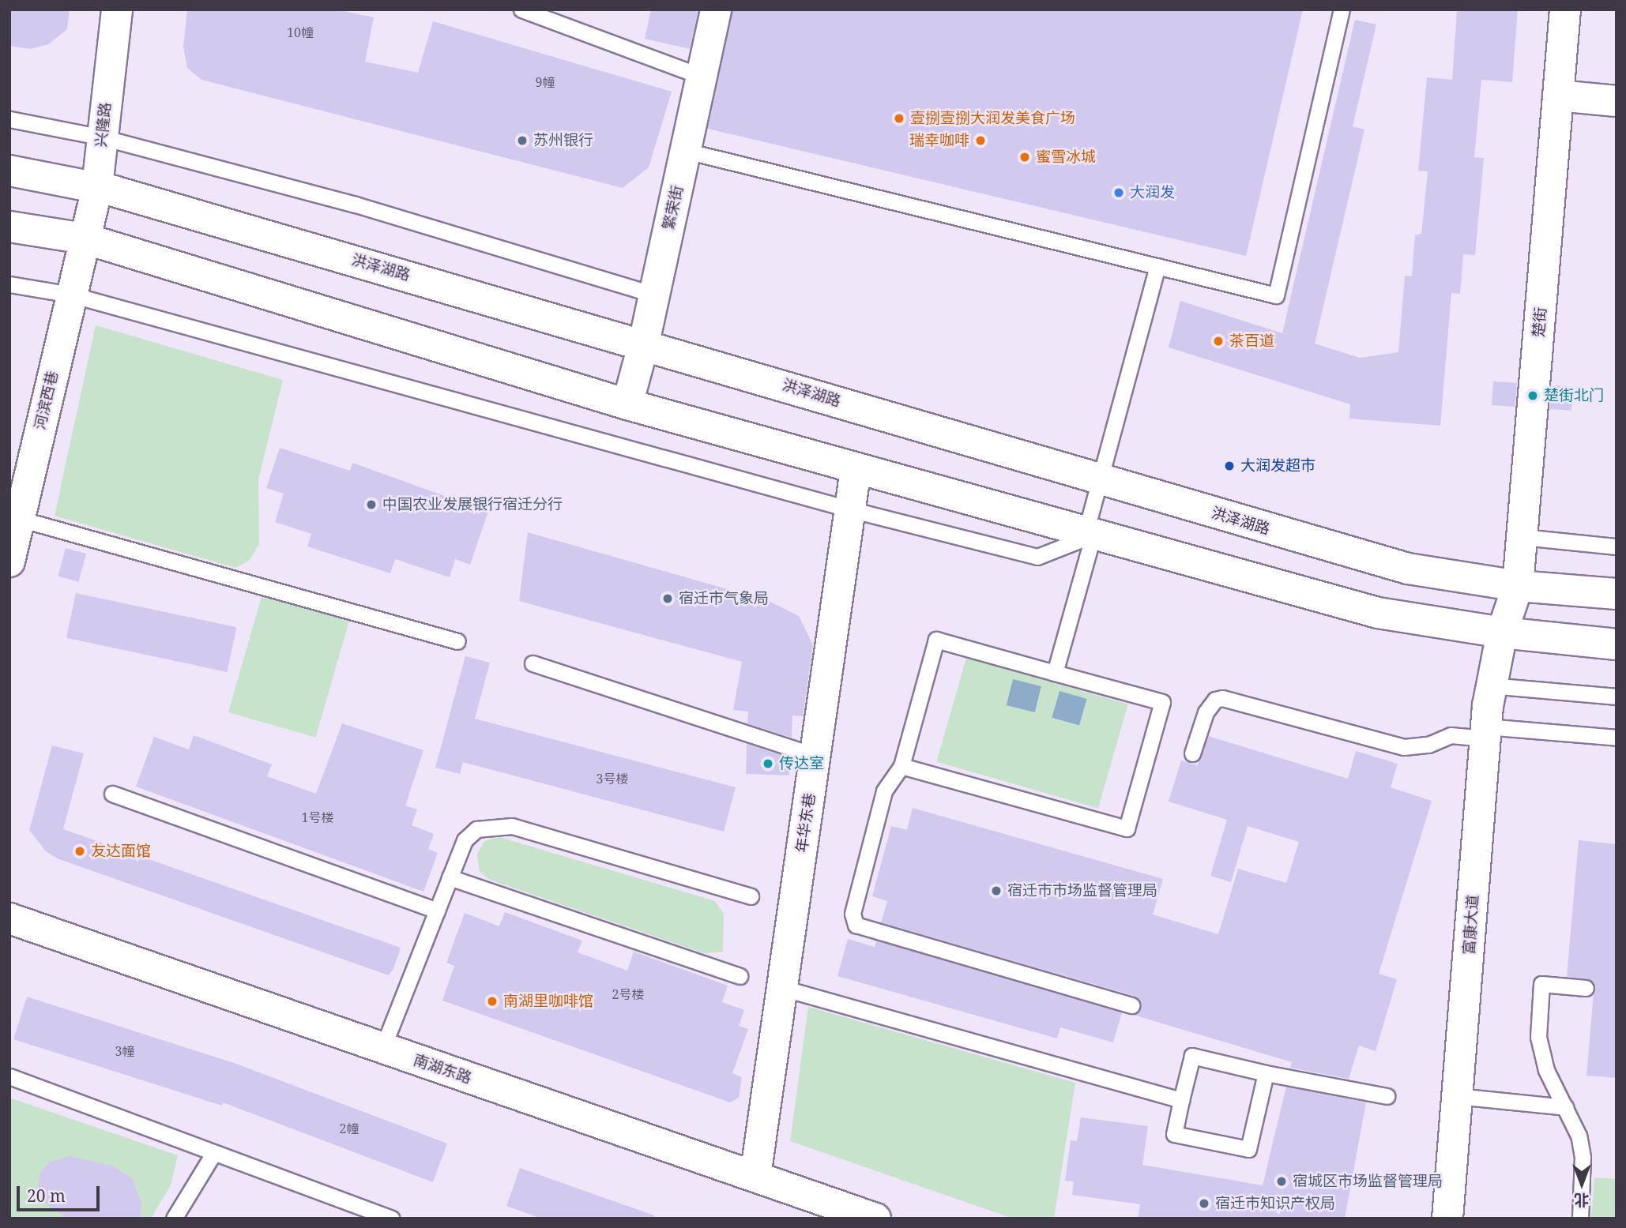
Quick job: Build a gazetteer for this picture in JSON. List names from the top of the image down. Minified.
{"streets":{"street":["兴隆路","繁荣街","洪泽湖路","楚街","河滨西巷","年华东巷","富康大道","南湖东路"]},"crossings":[["兴隆路","洪泽湖路"],["兴隆路","河滨西巷"],["繁荣街","洪泽湖路"],["洪泽湖路","楚街"],["楚街","富康大道"],["年华东巷","南湖东路"]],"places":["壹捌壹捌大润发美食广场","苏州银行","瑞幸咖啡","蜜雪冰城","大润发","茶百道","楚街北门","大润发超市","中国农业发展银行宿迁分行","宿迁市气象局","传达室","友达面馆","宿迁市市场监督管理局","南湖里咖啡馆","宿城区市场监督管理局","宿迁市知识产权局"],"house_numbers":["10幢","9幢","3号楼","1号楼","2号楼","3幢","2幢"],"scale_bar":"20 m","north":"bottom"}
